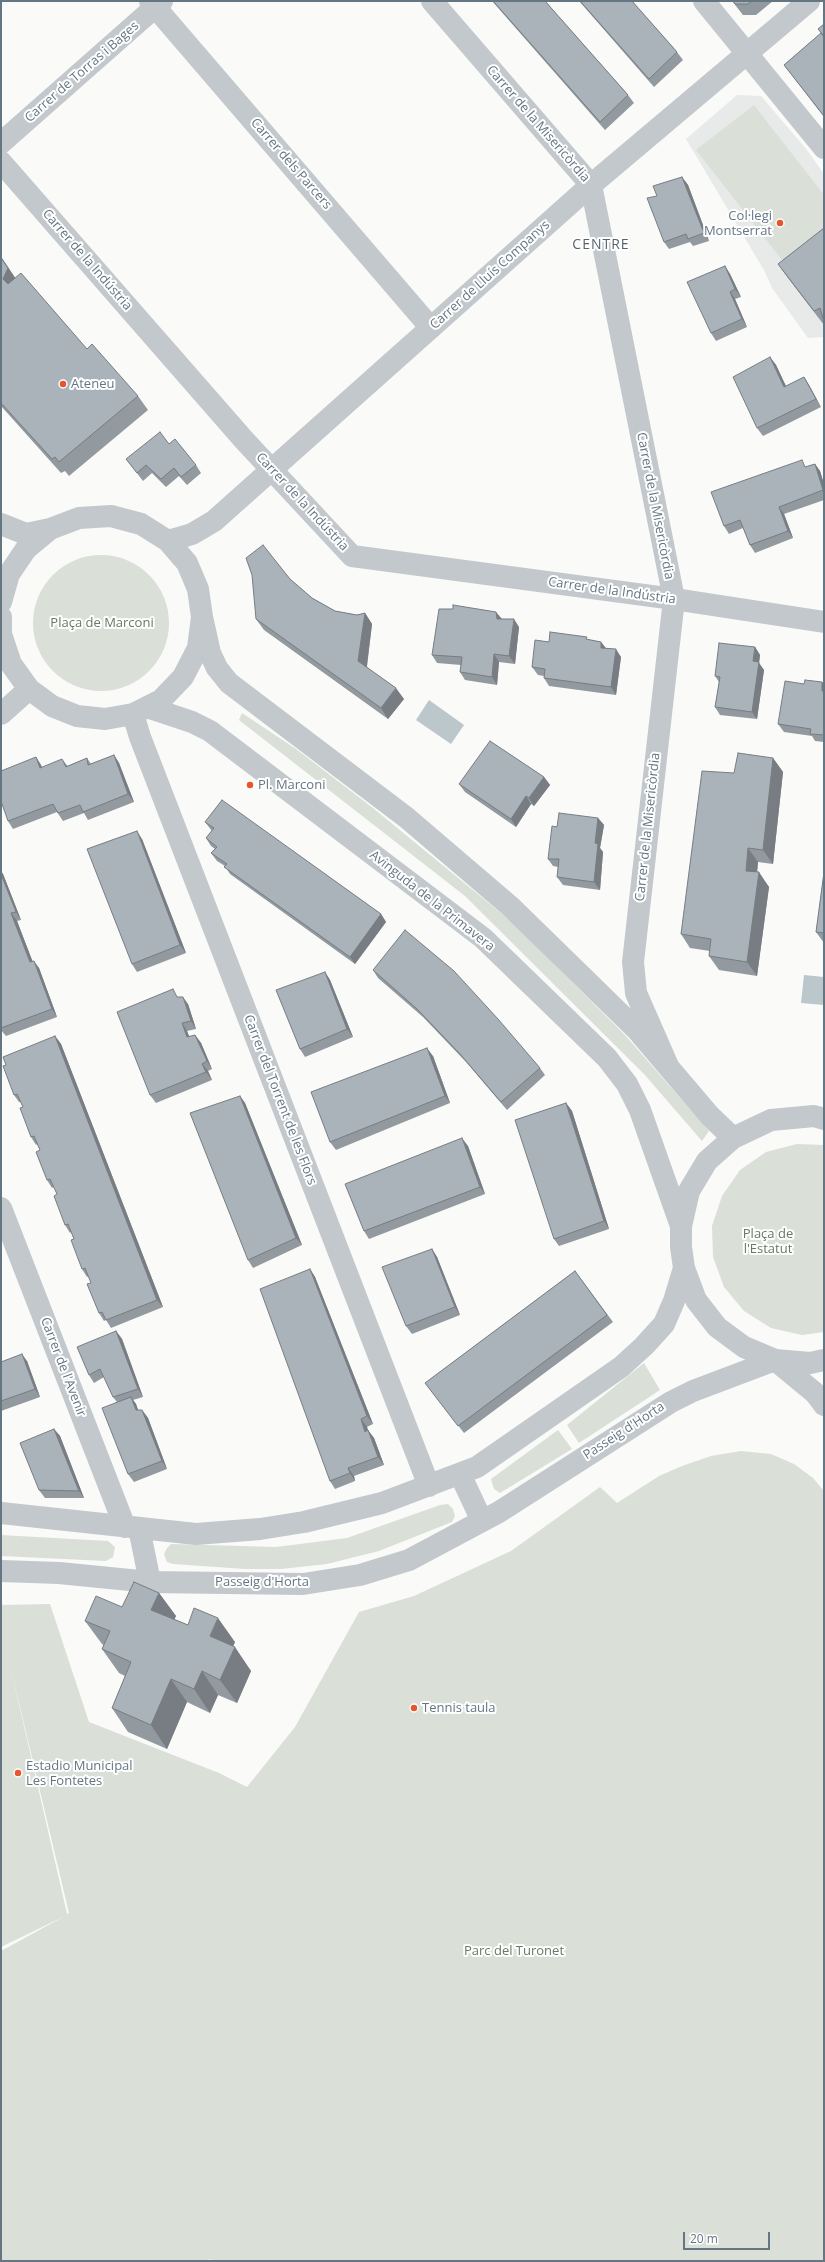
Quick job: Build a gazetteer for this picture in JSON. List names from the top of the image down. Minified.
{"streets":{"street":["Carrer de Torras i Bages","Carrer de la Misericòrdia","Carrer dels Parcers","Carrer de la Indústria","Carrer de Lluís Companys","Avinguda de la Primavera","Carrer del Torrent de les Flors","Carrer de l'Avenir","Passeig d'Horta"]},"crossings":[["Carrer de Torras i Bages","Carrer dels Parcers"],["Carrer de la Misericòrdia","Carrer de la Indústria"],["Carrer de la Misericòrdia","Carrer de Lluís Companys"],["Carrer dels Parcers","Carrer de Lluís Companys"],["Carrer de la Indústria","Carrer de Lluís Companys"],["Avinguda de la Primavera","Carrer del Torrent de les Flors"]],"districts":["CENTRE"],"parks":["Plaça de Marconi","Plaça de l'Estatut","Parc del Turonet"],"places":["Col·legi Montserrat","Ateneu","Pl. Marconi","Tennis taula","Estadio Municipal Les Fontetes"],"scale_bar":"20 m"}
